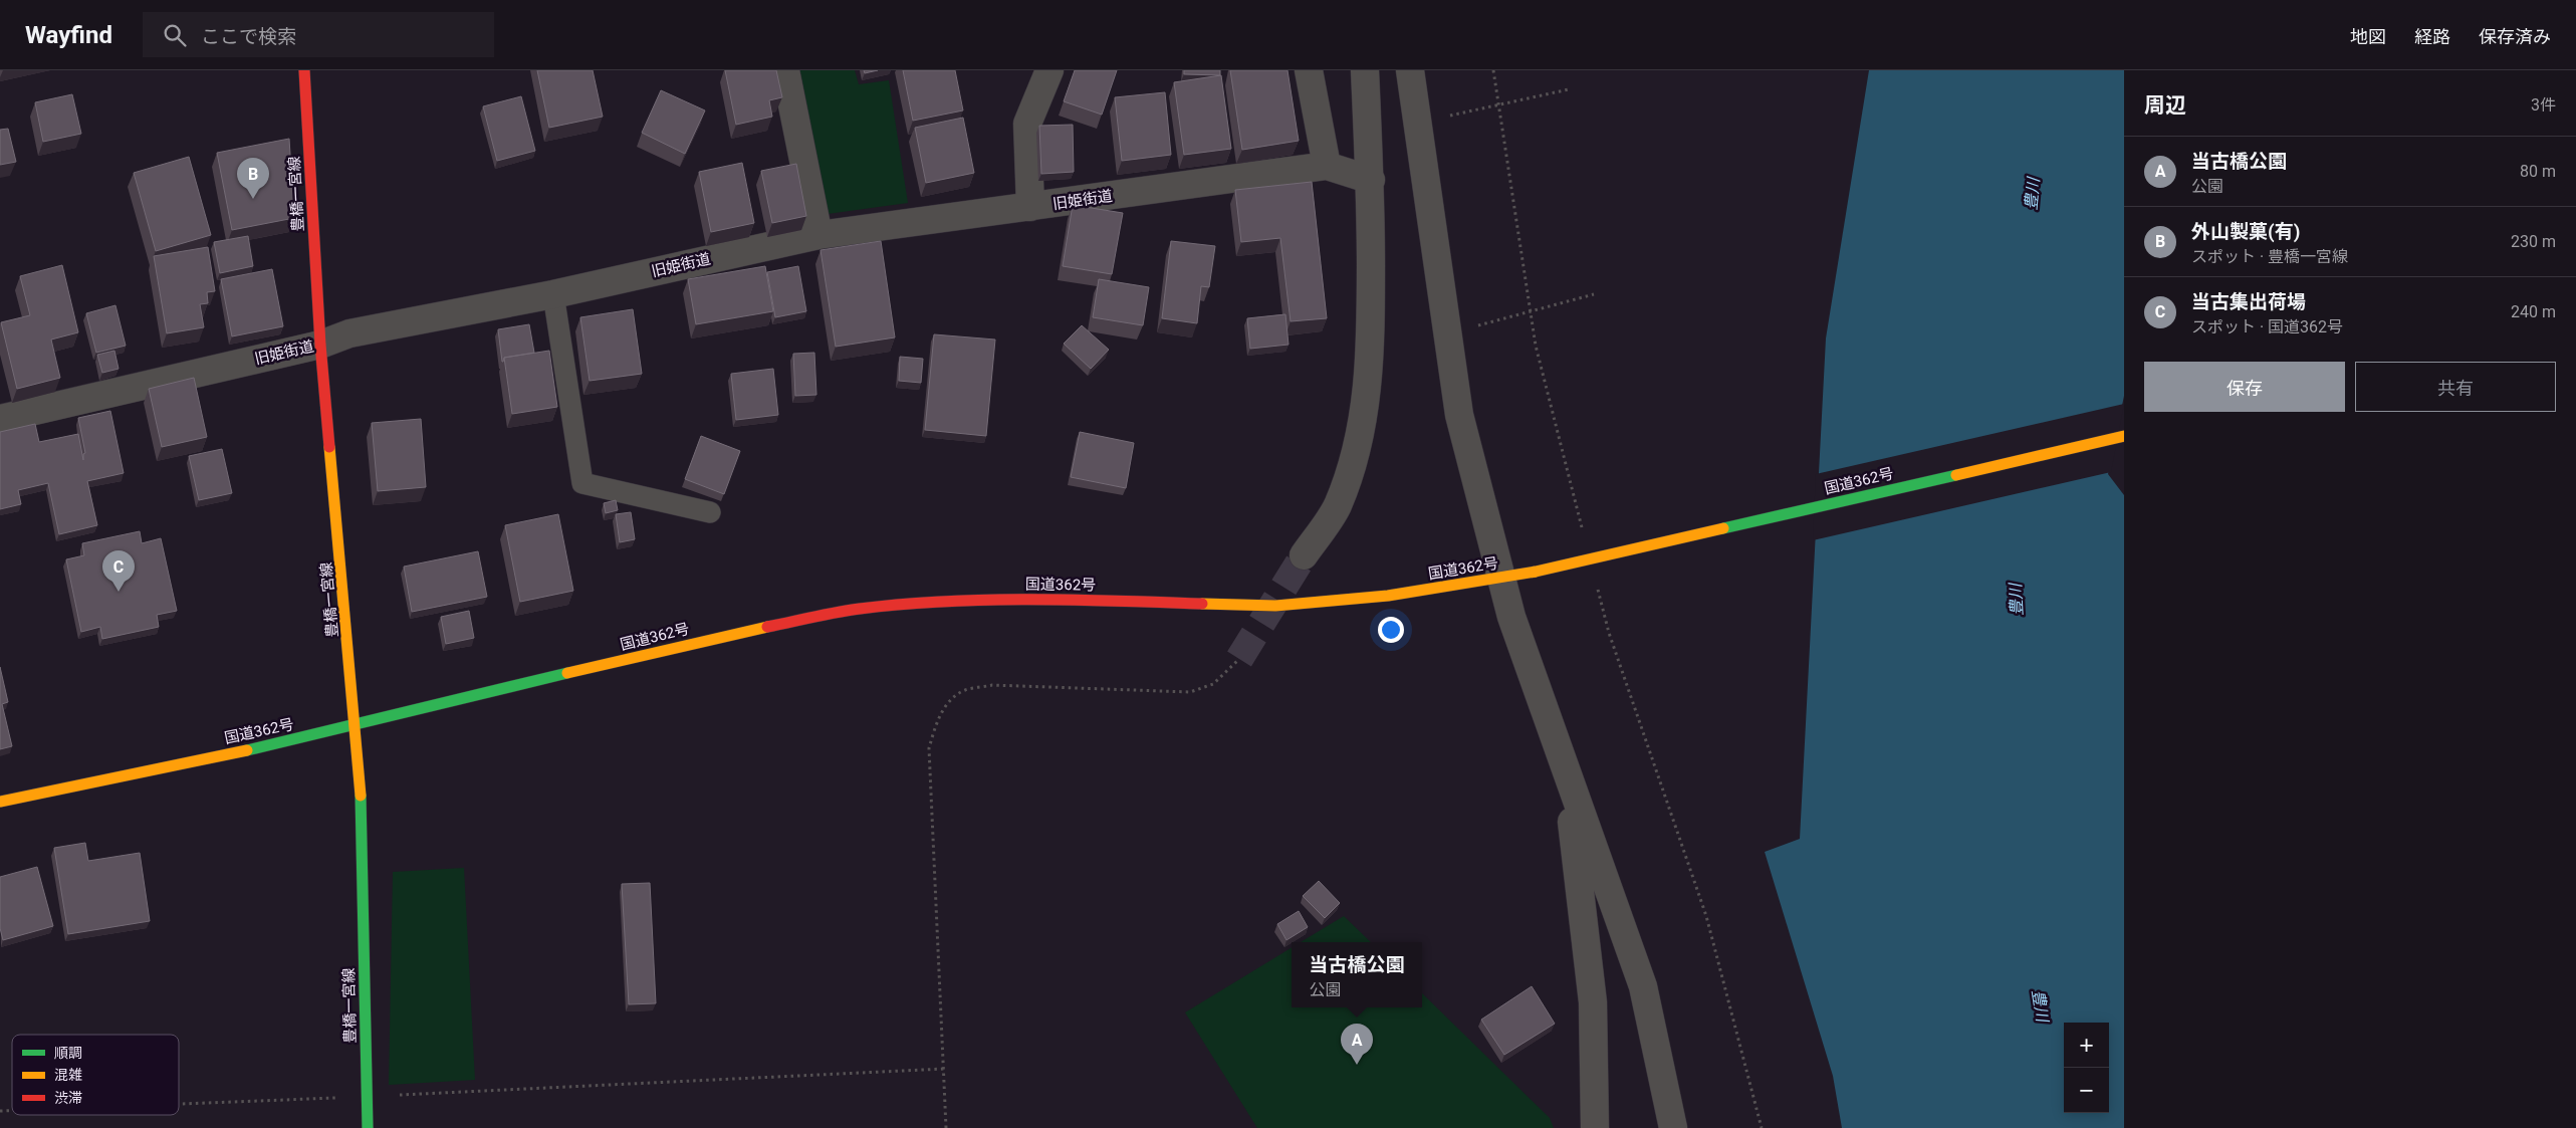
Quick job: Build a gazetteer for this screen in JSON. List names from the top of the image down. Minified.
{"streets":{"main road":["豊橋一宮線","国道362号"],"street":["旧姫街道"]},"crossings":[["豊橋一宮線","旧姫街道"],["豊橋一宮線","国道362号"]],"water":["豊川"],"legend":["順調","混雑","渋滞"],"page":{"header":"Wayfind","search":"ここで検索","nav":["地図","経路","保存済み"],"heading":["周辺","3件"],"list":[{"mark":"A","name":"当古橋公園","note":"公園","value":"80 m"},{"mark":"B","name":"外山製菓(有)","note":"スポット · 豊橋一宮線","value":"230 m"},{"mark":"C","name":"当古集出荷場","note":"スポット · 国道362号","value":"240 m"}],"pins":["B","C","A"],"buttons":["保存","共有"],"popup":["当古橋公園","公園"],"map_buttons":["+","−"]}}
